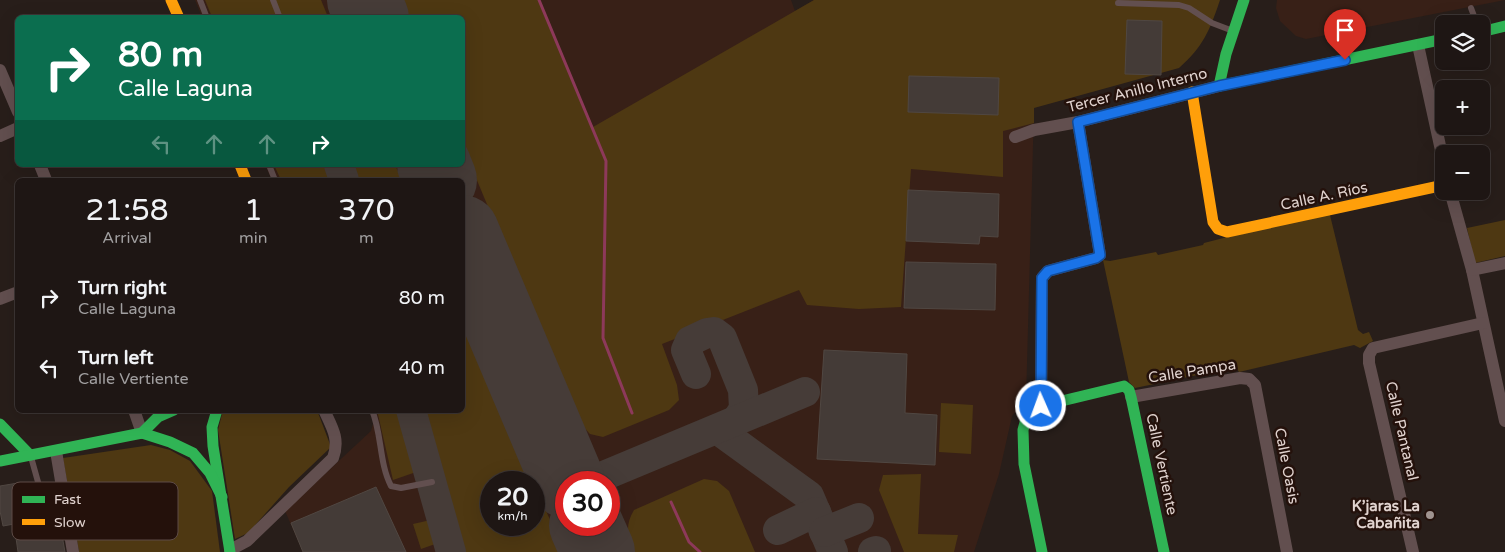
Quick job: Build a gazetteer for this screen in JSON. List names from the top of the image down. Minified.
{"streets":{"street":["Tercer Anillo Interno","Calle A. Ríos","Calle Pampa","Calle Pantanal","Calle Vertiente","Calle Oasis"]},"crossings":[["Tercer Anillo Interno","Calle A. Ríos"],["Calle Pampa","Calle Vertiente"],["Calle Pampa","Calle Oasis"]],"places":["K’jaras La Cabañita"],"legend":["Fast","Slow"],"page":{"map_buttons":["+","−"],"turn":["80 m","Calle Laguna"],"eta":["21:58","Arrival","1","min","370","m"],"list":[{"name":"Turn right","note":"Calle Laguna","value":"80 m"},{"name":"Turn left","note":"Calle Vertiente","value":"40 m"}],"speed":"20 km/h","limit":"30"}}
